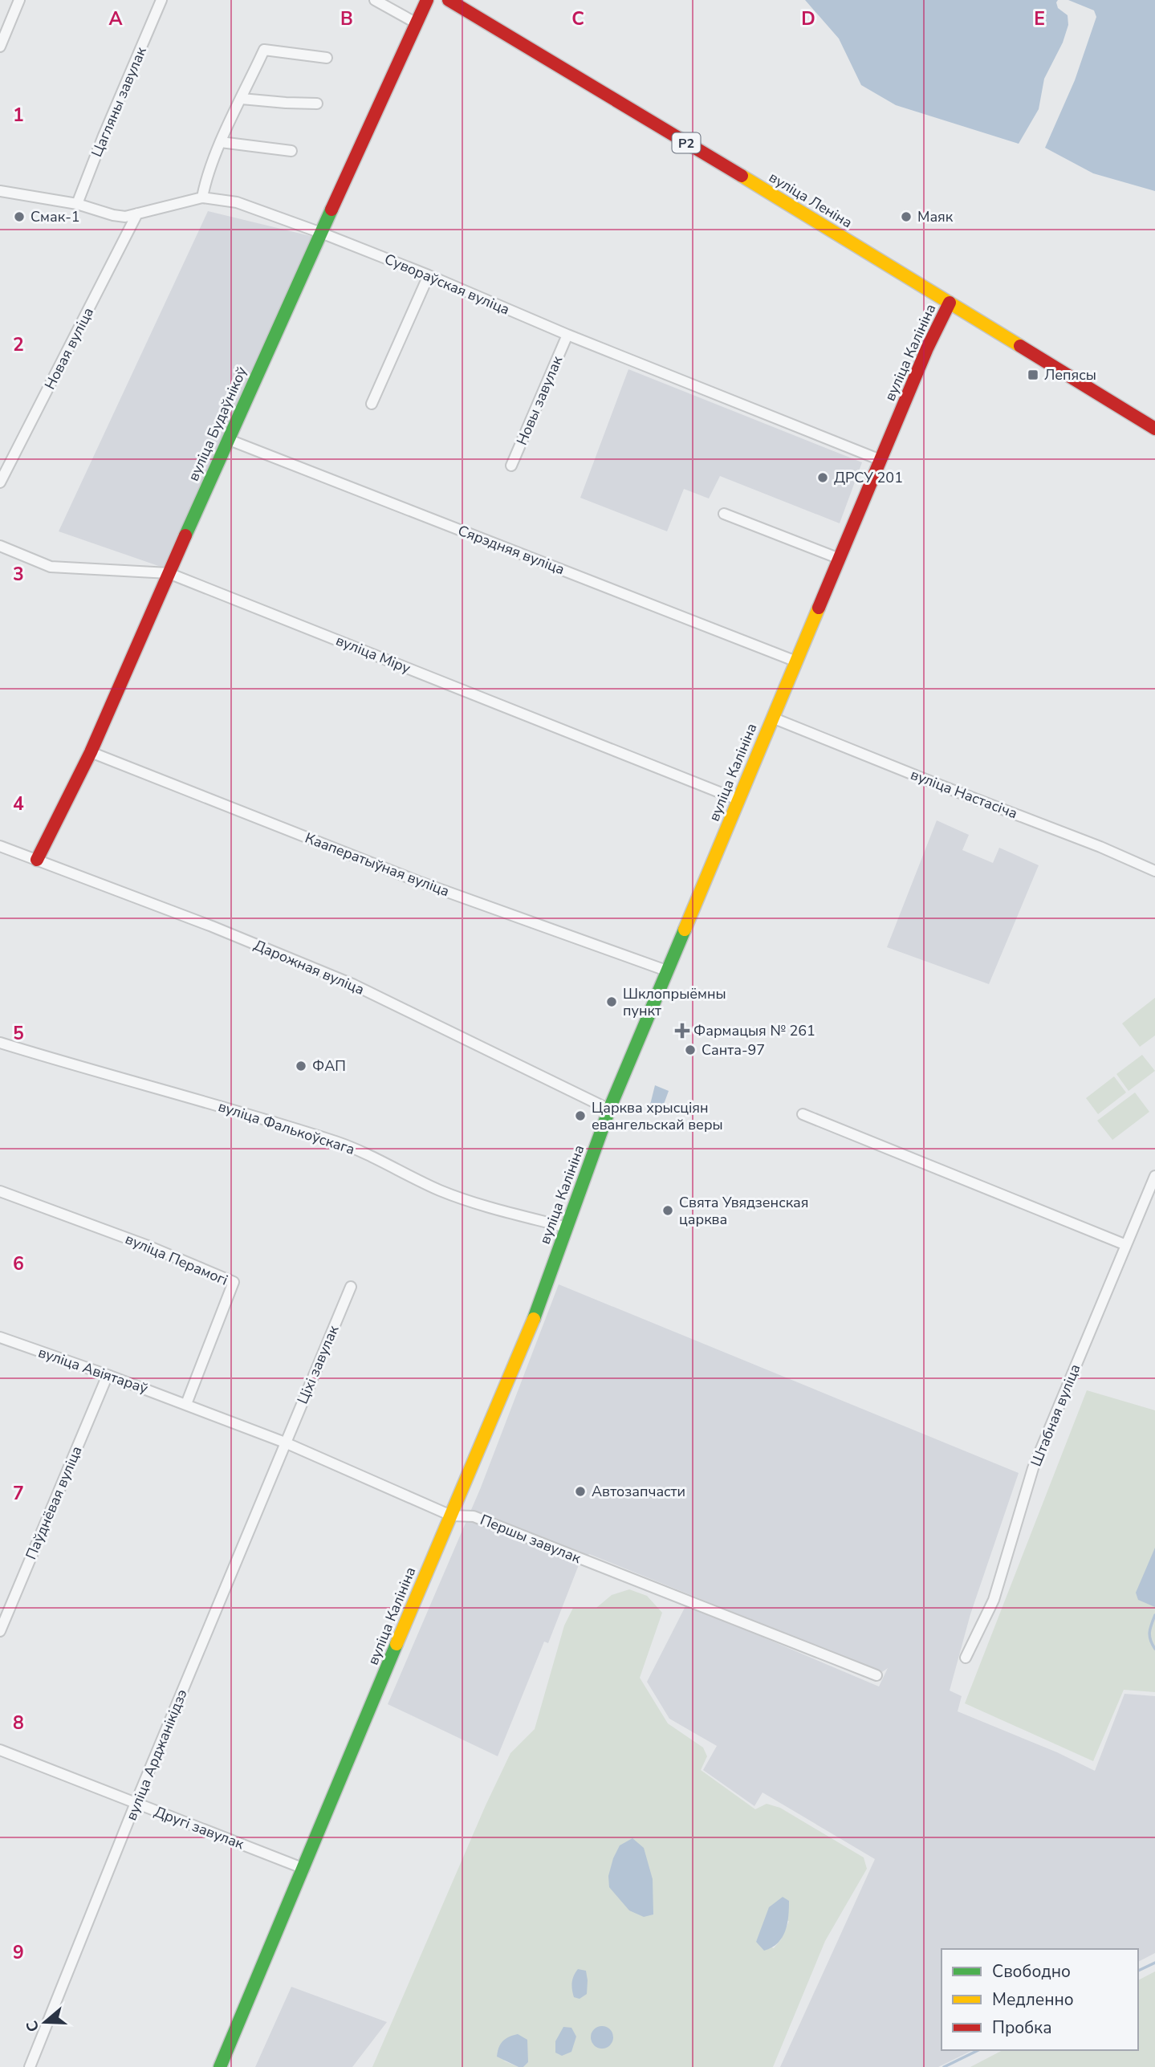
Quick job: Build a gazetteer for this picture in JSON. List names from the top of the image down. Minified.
{"streets":{"street":["Цагляны завулак","Р2","вуліца Леніна","Сувораўская вуліца","Новая вуліца","вуліца Калініна","Новы завулак","вуліца Будаўнікоў","Сярэдняя вуліца","вуліца Міру","вуліца Настасіча","Кааператыўная вуліца","Дарожная вуліца","вуліца Фалькоўскага","вуліца Перамогі","Ціхі завулак","вуліца Авіятараў","Штабная вуліца","Паўднёвая вуліца","Першы завулак","вуліца Арджанікідзэ","Другі завулак"]},"crossings":[["Цагляны завулак","Сувораўская вуліца"],["вуліца Леніна","вуліца Калініна"],["Сувораўская вуліца","Новая вуліца"],["Сувораўская вуліца","вуліца Калініна"],["Сувораўская вуліца","Новы завулак"],["Сувораўская вуліца","вуліца Будаўнікоў"],["вуліца Калініна","Сярэдняя вуліца"],["вуліца Калініна","вуліца Міру"],["вуліца Калініна","вуліца Настасіча"],["вуліца Калініна","Кааператыўная вуліца"],["вуліца Калініна","Дарожная вуліца"],["вуліца Калініна","вуліца Фалькоўскага"],["вуліца Калініна","Першы завулак"],["вуліца Калініна","Другі завулак"],["вуліца Будаўнікоў","Сярэдняя вуліца"],["вуліца Будаўнікоў","вуліца Міру"],["вуліца Будаўнікоў","Кааператыўная вуліца"],["вуліца Будаўнікоў","Дарожная вуліца"],["вуліца Перамогі","вуліца Авіятараў"],["вуліца Перамогі","Першы завулак"],["Ціхі завулак","Першы завулак"],["Ціхі завулак","вуліца Арджанікідзэ"],["вуліца Авіятараў","Паўднёвая вуліца"],["вуліца Авіятараў","Першы завулак"],["Першы завулак","вуліца Арджанікідзэ"],["вуліца Арджанікідзэ","Другі завулак"]],"places":{"other":["Смак-1","Маяк","ДРСУ 201","Шклопрыёмны пункт","Санта-97","ФАП","Царква хрысціян евангельскай веры","Свята Увядзенская царква","Автозапчасти"],"transit":["Лепясы"],"health":["Фармацыя № 261"]},"legend":["Свободно","Медленно","Пробка"],"north":"left","grid":{"columns":["A","B","C","D","E"],"rows":["1","2","3","4","5","6","7","8","9"]}}
